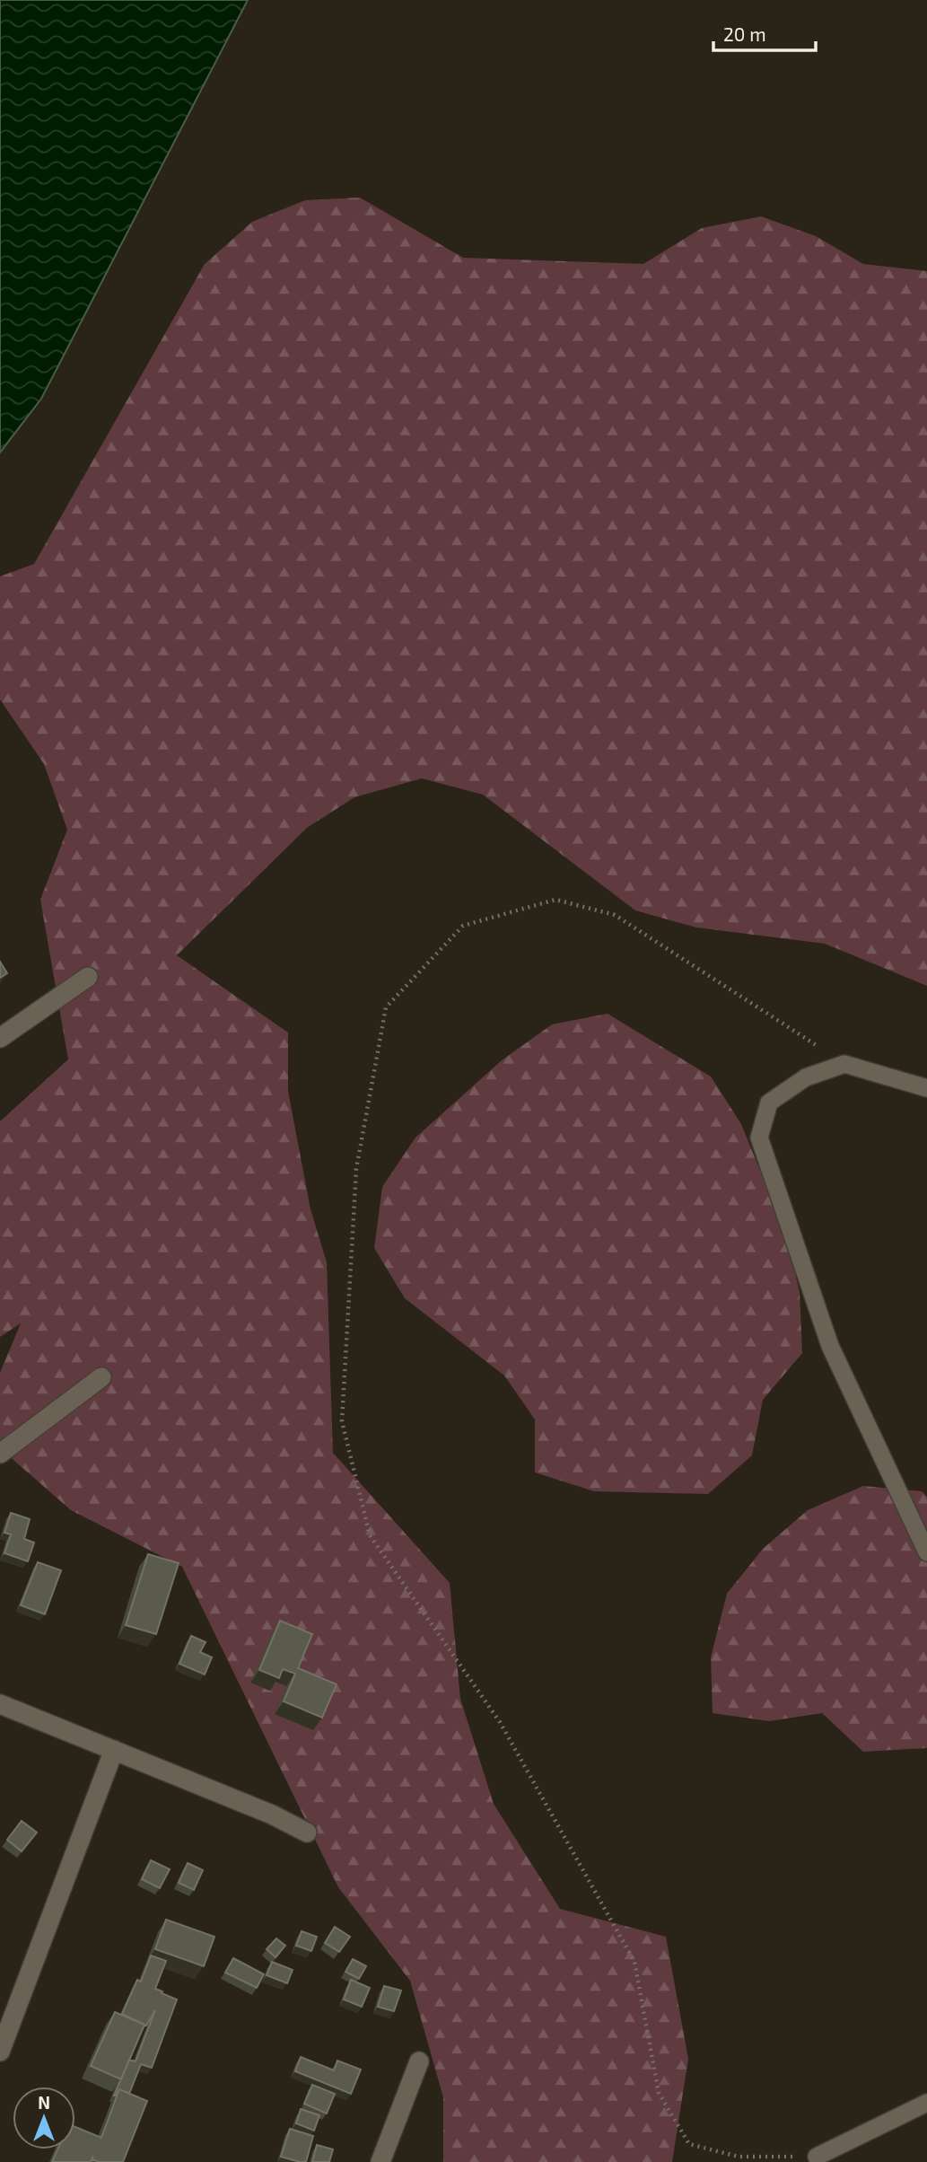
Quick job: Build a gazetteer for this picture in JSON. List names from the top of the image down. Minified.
{"scale_bar":"20 m","north":"top"}
